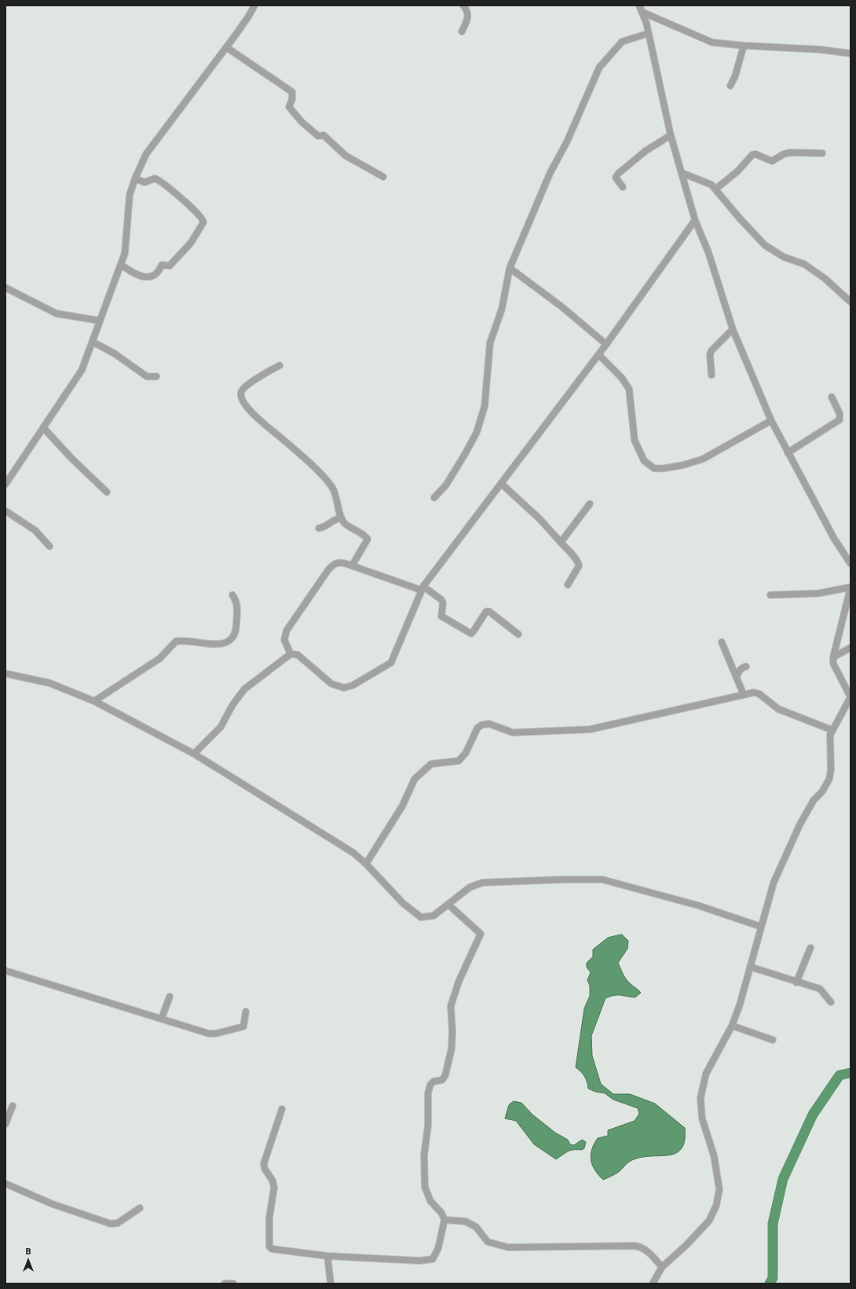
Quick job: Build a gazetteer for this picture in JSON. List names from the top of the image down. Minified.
{"north":"top"}
